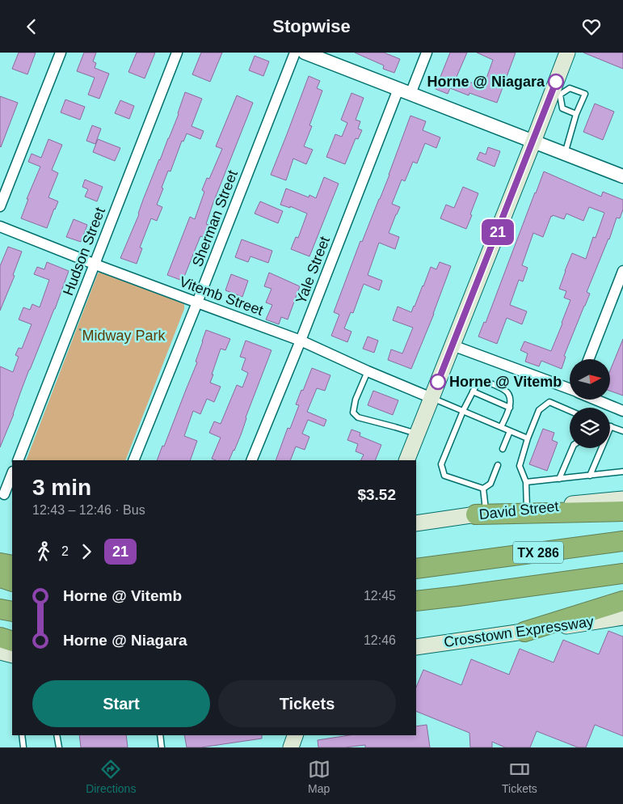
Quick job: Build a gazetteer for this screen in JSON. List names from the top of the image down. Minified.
{"streets":{"highway":["TX 286"],"main road":["David Street","Crosstown Expressway"],"street":["Sherman Street","Hudson Street","Yale Street","Vitemb Street"]},"crossings":[["Sherman Street","Vitemb Street"],["Hudson Street","Vitemb Street"],["Yale Street","Vitemb Street"]],"parks":["Midway Park"],"places":["Horne @ Niagara","Horne @ Vitemb"],"lines":["bus line 21"],"north":"right","page":{"header":"Stopwise","on_map":"21","heading":["3 min","12:43 – 12:46 · Bus","$3.52"],"legs":["2","21"],"list":[{"name":"Horne @ Vitemb","value":"12:45"},{"name":"Horne @ Niagara","value":"12:46"}],"buttons":["Start","Tickets"],"tabs":["Directions","Map","Tickets"]}}
